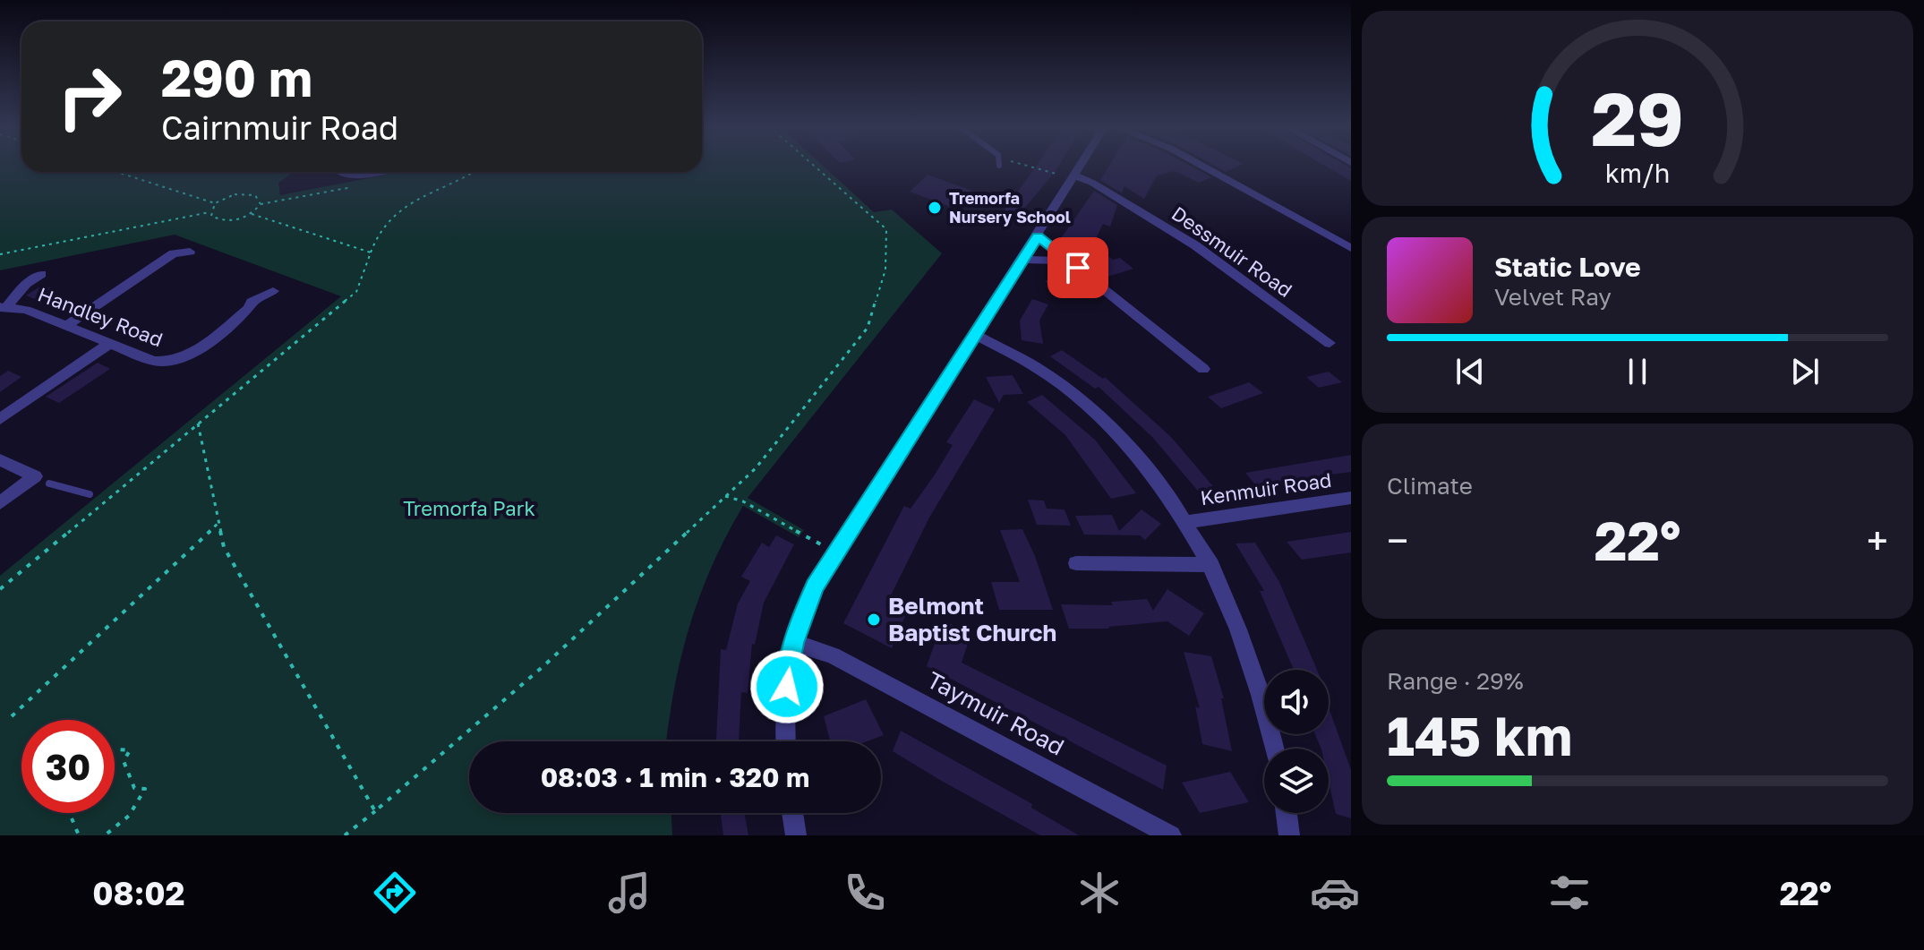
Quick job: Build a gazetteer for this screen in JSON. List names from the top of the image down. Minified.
{"streets":{"street":["Dessmuir Road","Handley Road","Kenmuir Road","Taymuir Road"]},"parks":["Tremorfa Park"],"places":["Tremorfa Nursery School","Belmont Baptist Church"],"page":{"turn":["290 m","Cairnmuir Road"],"song":["Static Love","Velvet Ray"],"tile":["Climate",["Range · 29%","145 km"]],"heat":["−","22°","+"],"limit":"30","trip":"08:03 · 1 min · 320 m","tabs":["08:02","22°"],"gauge":["29","km/h"]}}
